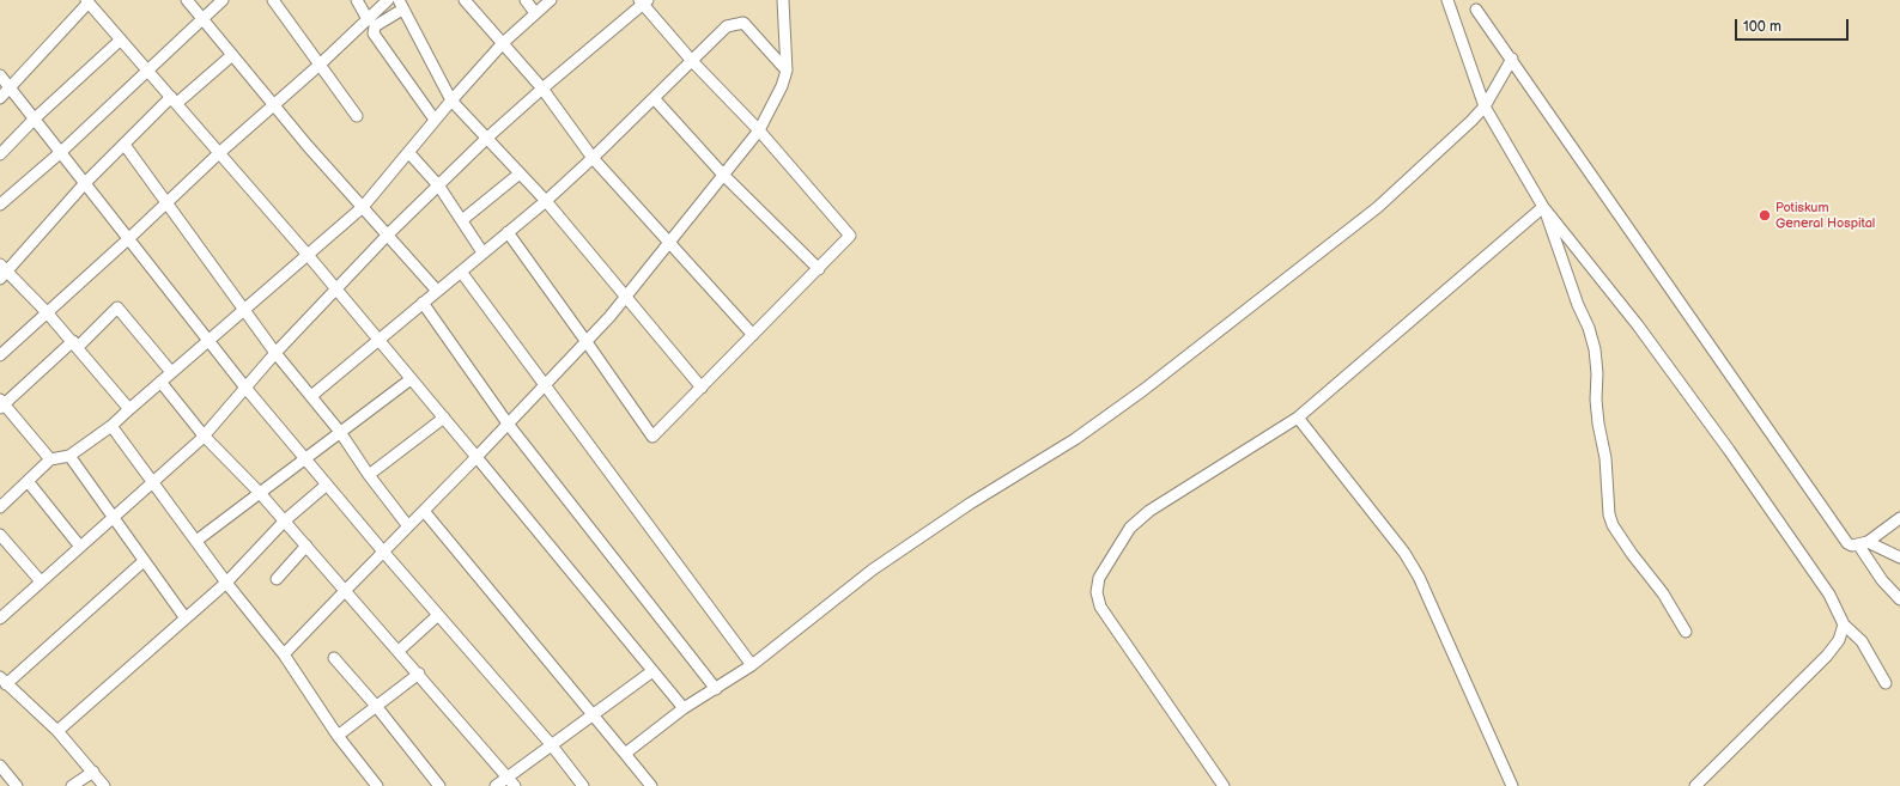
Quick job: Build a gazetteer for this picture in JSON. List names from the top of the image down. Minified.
{"places":["Potiskum General Hospital"],"scale_bar":"100 m"}
